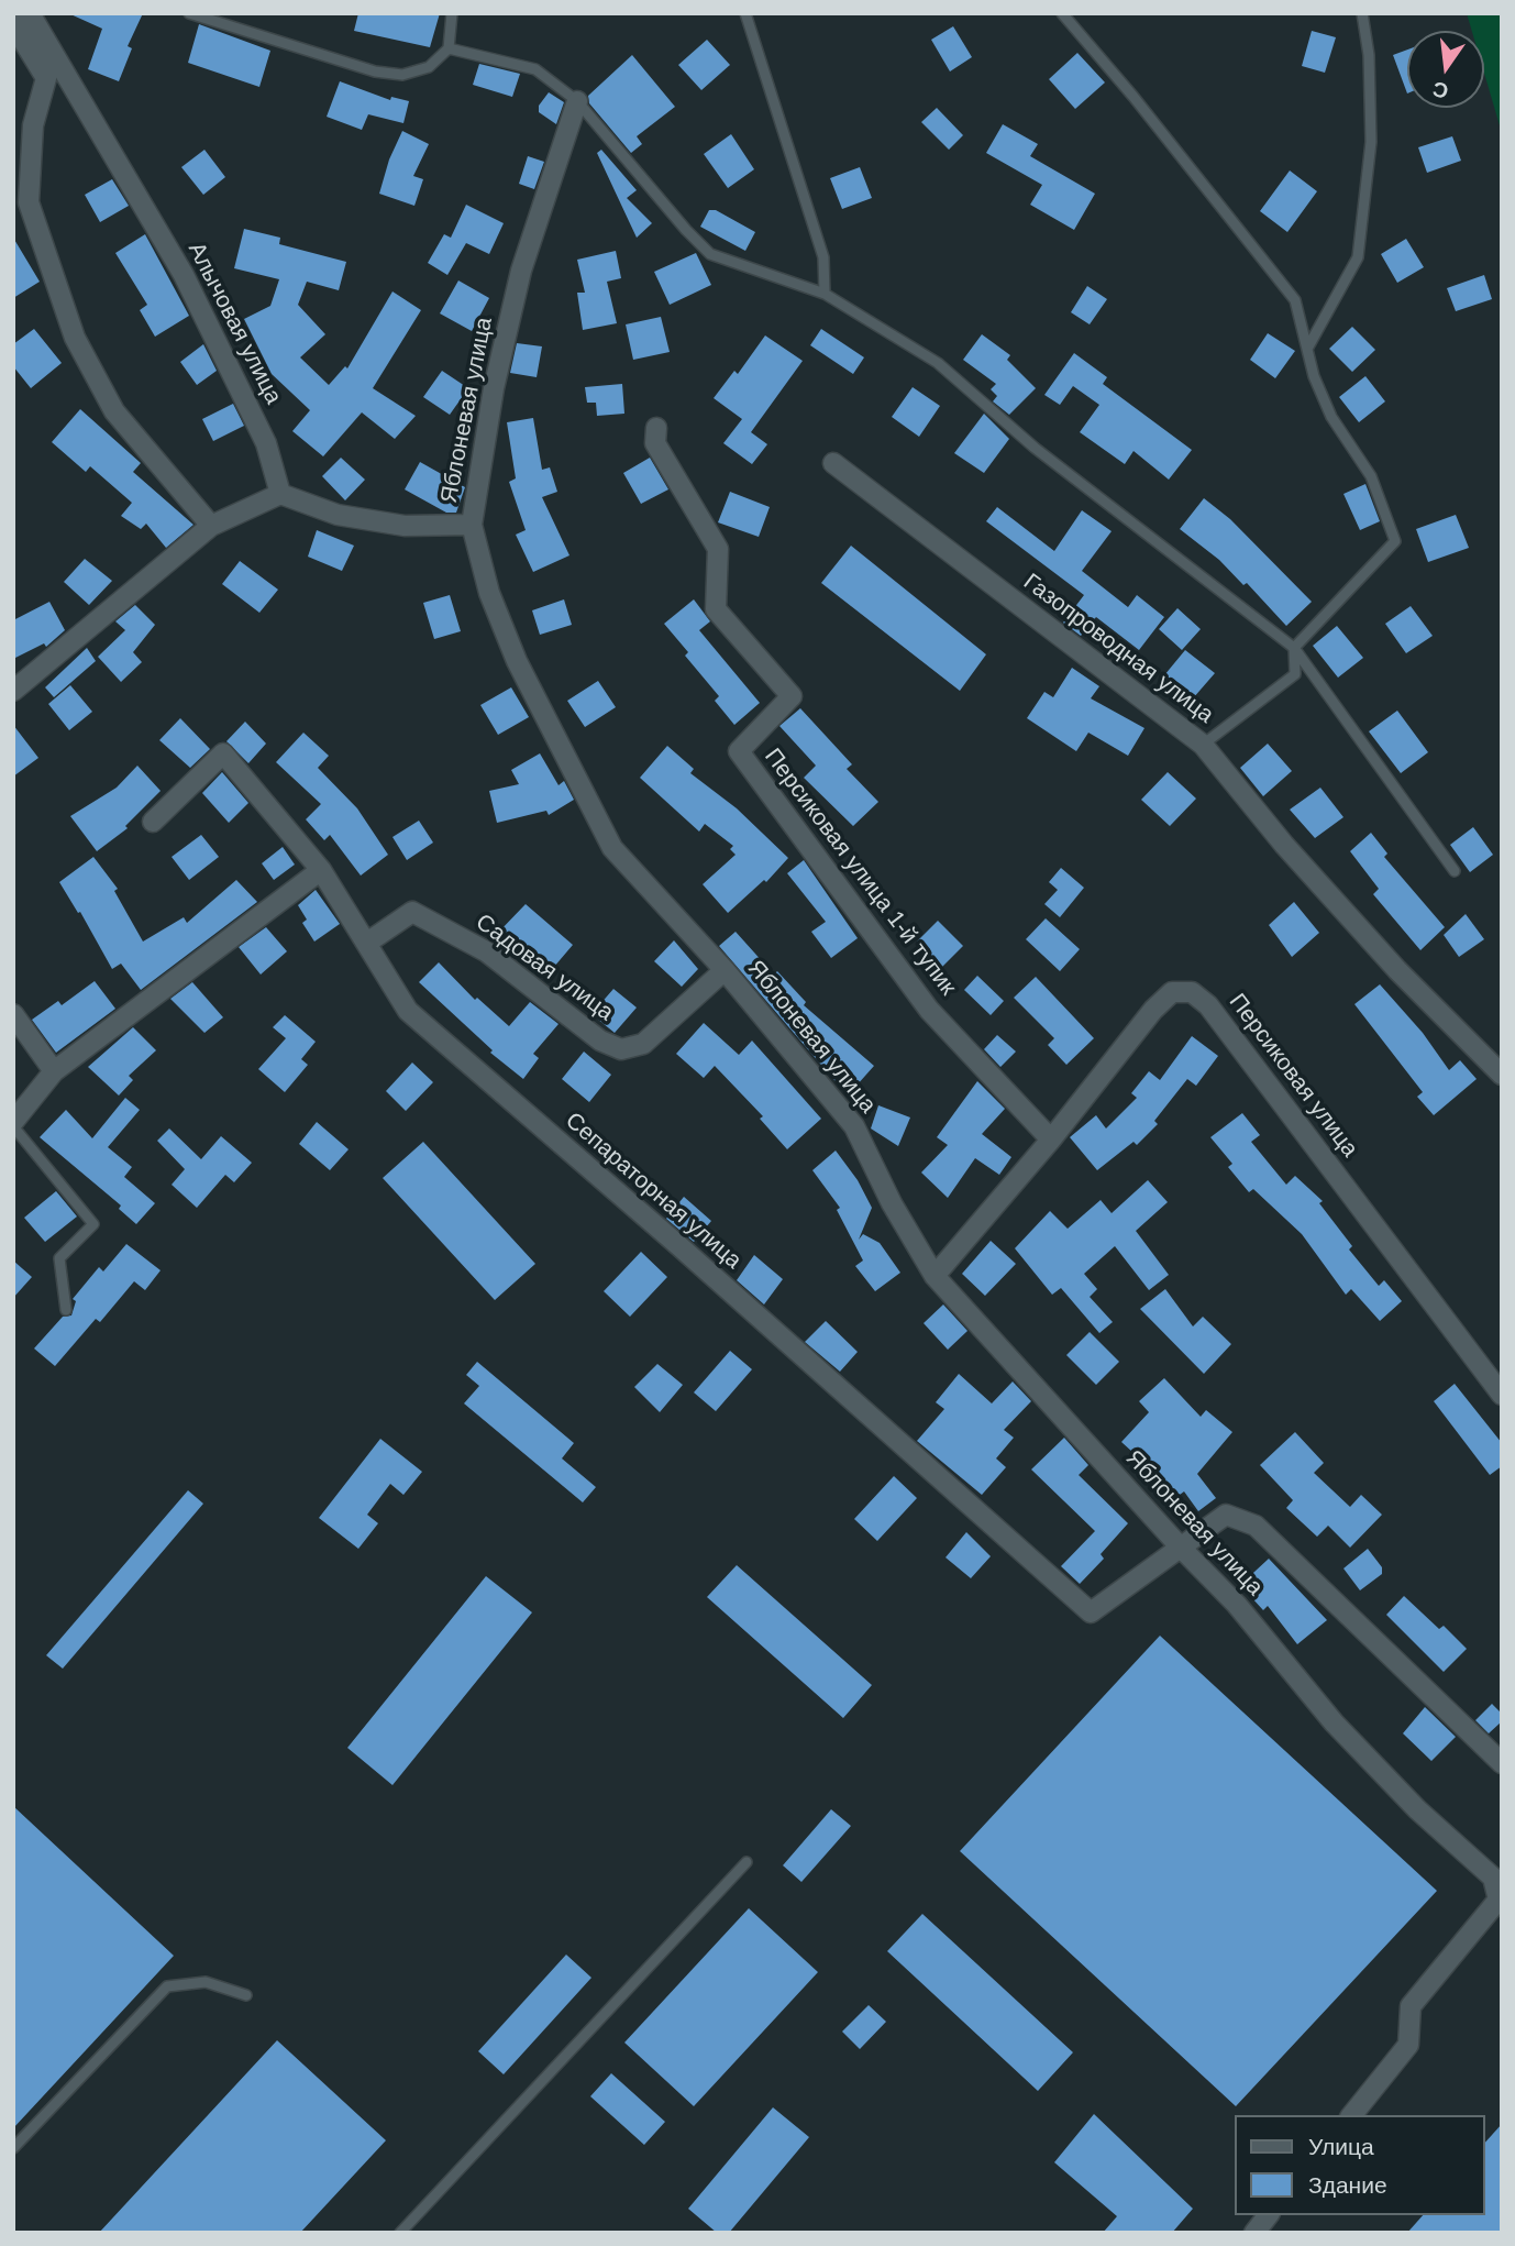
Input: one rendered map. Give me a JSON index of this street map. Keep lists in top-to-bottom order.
{
  "streets": {
    "street": [
      "Алычовая улица",
      "Яблоневая улица",
      "Газопроводная улица",
      "Персиковая улица 1-й тупик",
      "Садовая улица",
      "Персиковая улица",
      "Сепараторная улица"
    ]
  },
  "crossings": [
    ["Яблоневая улица", "Садовая улица"],
    ["Яблоневая улица", "Персиковая улица"],
    ["Яблоневая улица", "Сепараторная улица"],
    ["Персиковая улица 1-й тупик", "Персиковая улица"],
    ["Садовая улица", "Сепараторная улица"]
  ],
  "legend": ["Улица", "Здание"],
  "north": "bottom"
}
